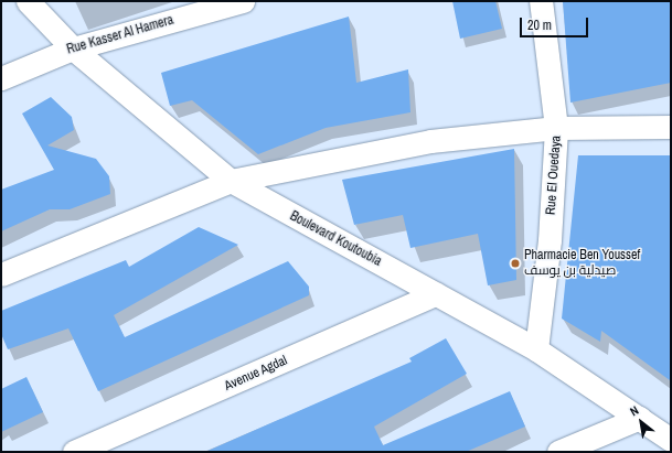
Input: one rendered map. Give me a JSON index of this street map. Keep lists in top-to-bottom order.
{
  "streets": {
    "street": [
      "Rue Kasser Al Hamera",
      "Rue El Ouedaya",
      "Boulevard Koutoubia",
      "Avenue Agdal"
    ]
  },
  "crossings": [
    ["Rue Kasser Al Hamera", "Boulevard Koutoubia"],
    ["Rue El Ouedaya", "Boulevard Koutoubia"],
    ["Boulevard Koutoubia", "Avenue Agdal"]
  ],
  "places": ["Pharmacie Ben Youssef صيدلية بن يوسف"],
  "scale_bar": "20 m",
  "north": "top left"
}
